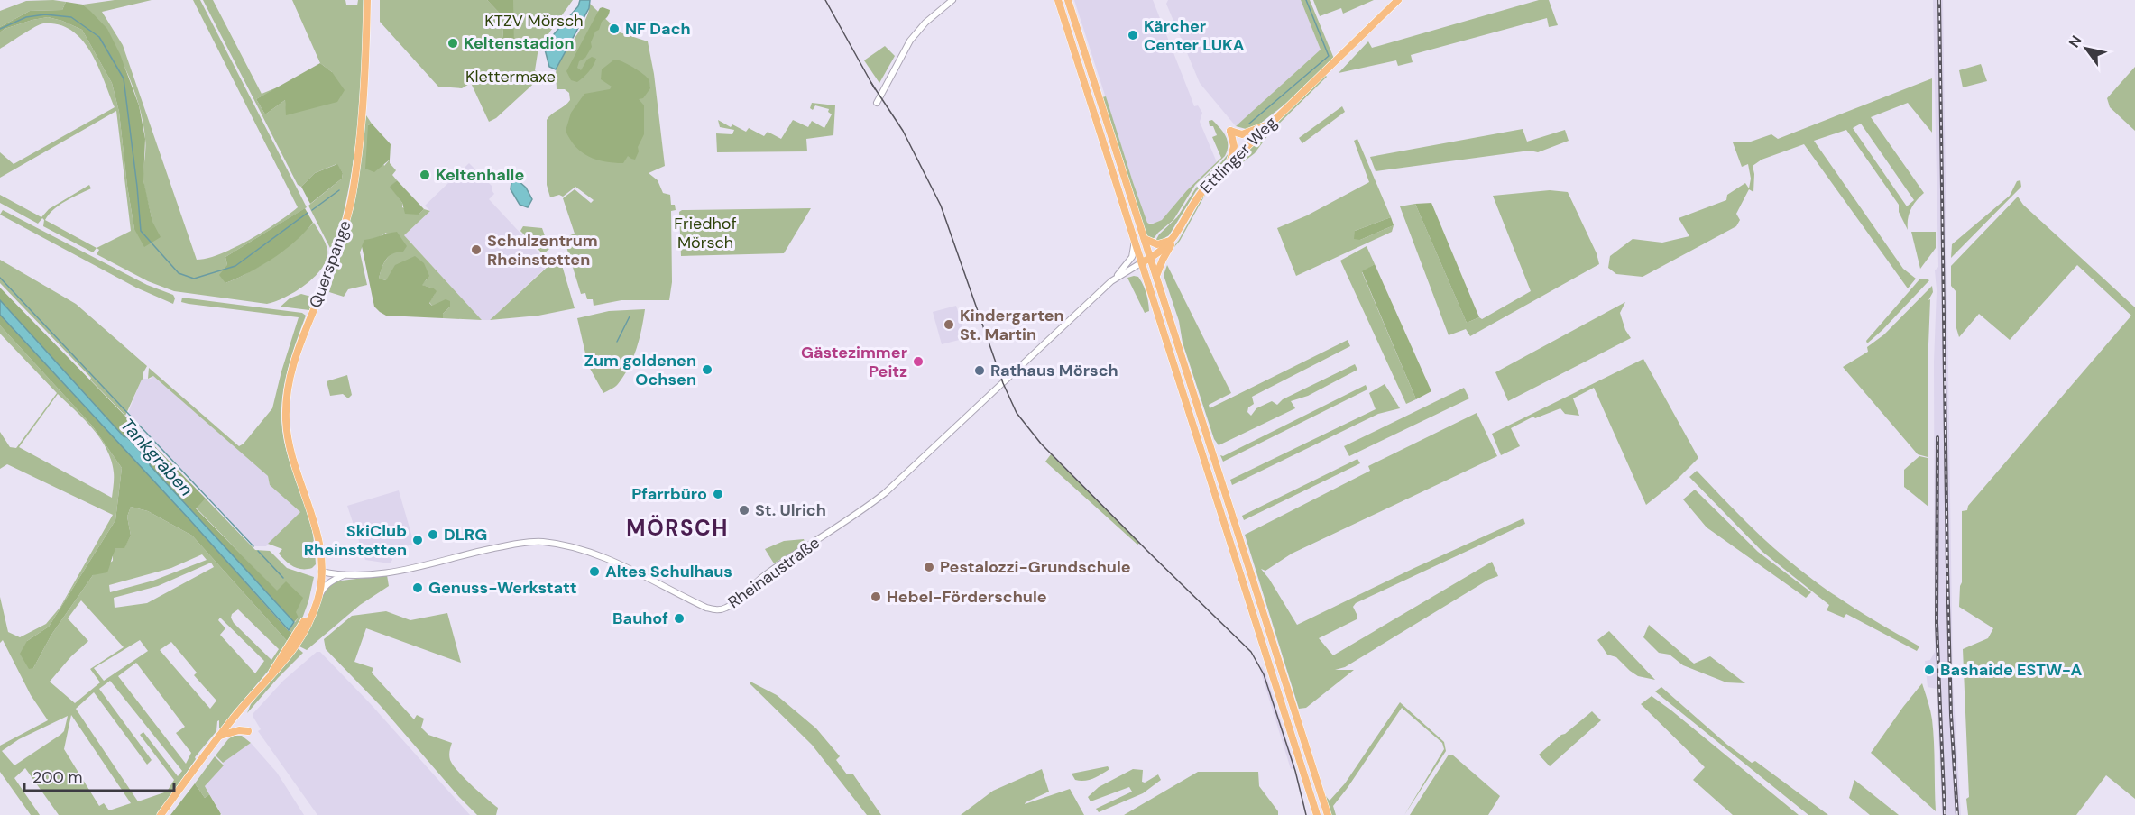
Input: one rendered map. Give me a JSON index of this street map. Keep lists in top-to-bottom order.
{
  "streets": {
    "main road": ["Ettlinger Weg", "Querspange"],
    "street": ["Rheinaustraße"]
  },
  "crossings": [
    ["Ettlinger Weg", "Rheinaustraße"],
    ["Querspange", "Rheinaustraße"]
  ],
  "districts": ["MÖRSCH"],
  "water": ["Tankgraben"],
  "parks": ["KTZV Mörsch", "Klettermaxe", "Friedhof Mörsch"],
  "places": [
    "NF Dach",
    "Kärcher Center LUKA",
    "Keltenstadion",
    "Keltenhalle",
    "Schulzentrum Rheinstetten",
    "Kindergarten St. Martin",
    "Gästezimmer Peitz",
    "Zum goldenen Ochsen",
    "Rathaus Mörsch",
    "Pfarrbüro",
    "St. Ulrich",
    "DLRG",
    "SkiClub Rheinstetten",
    "Pestalozzi-Grundschule",
    "Altes Schulhaus",
    "Genuss-Werkstatt",
    "Hebel-Förderschule",
    "Bauhof",
    "Bashaide ESTW-A"
  ],
  "scale_bar": "200 m",
  "north": "top left"
}
